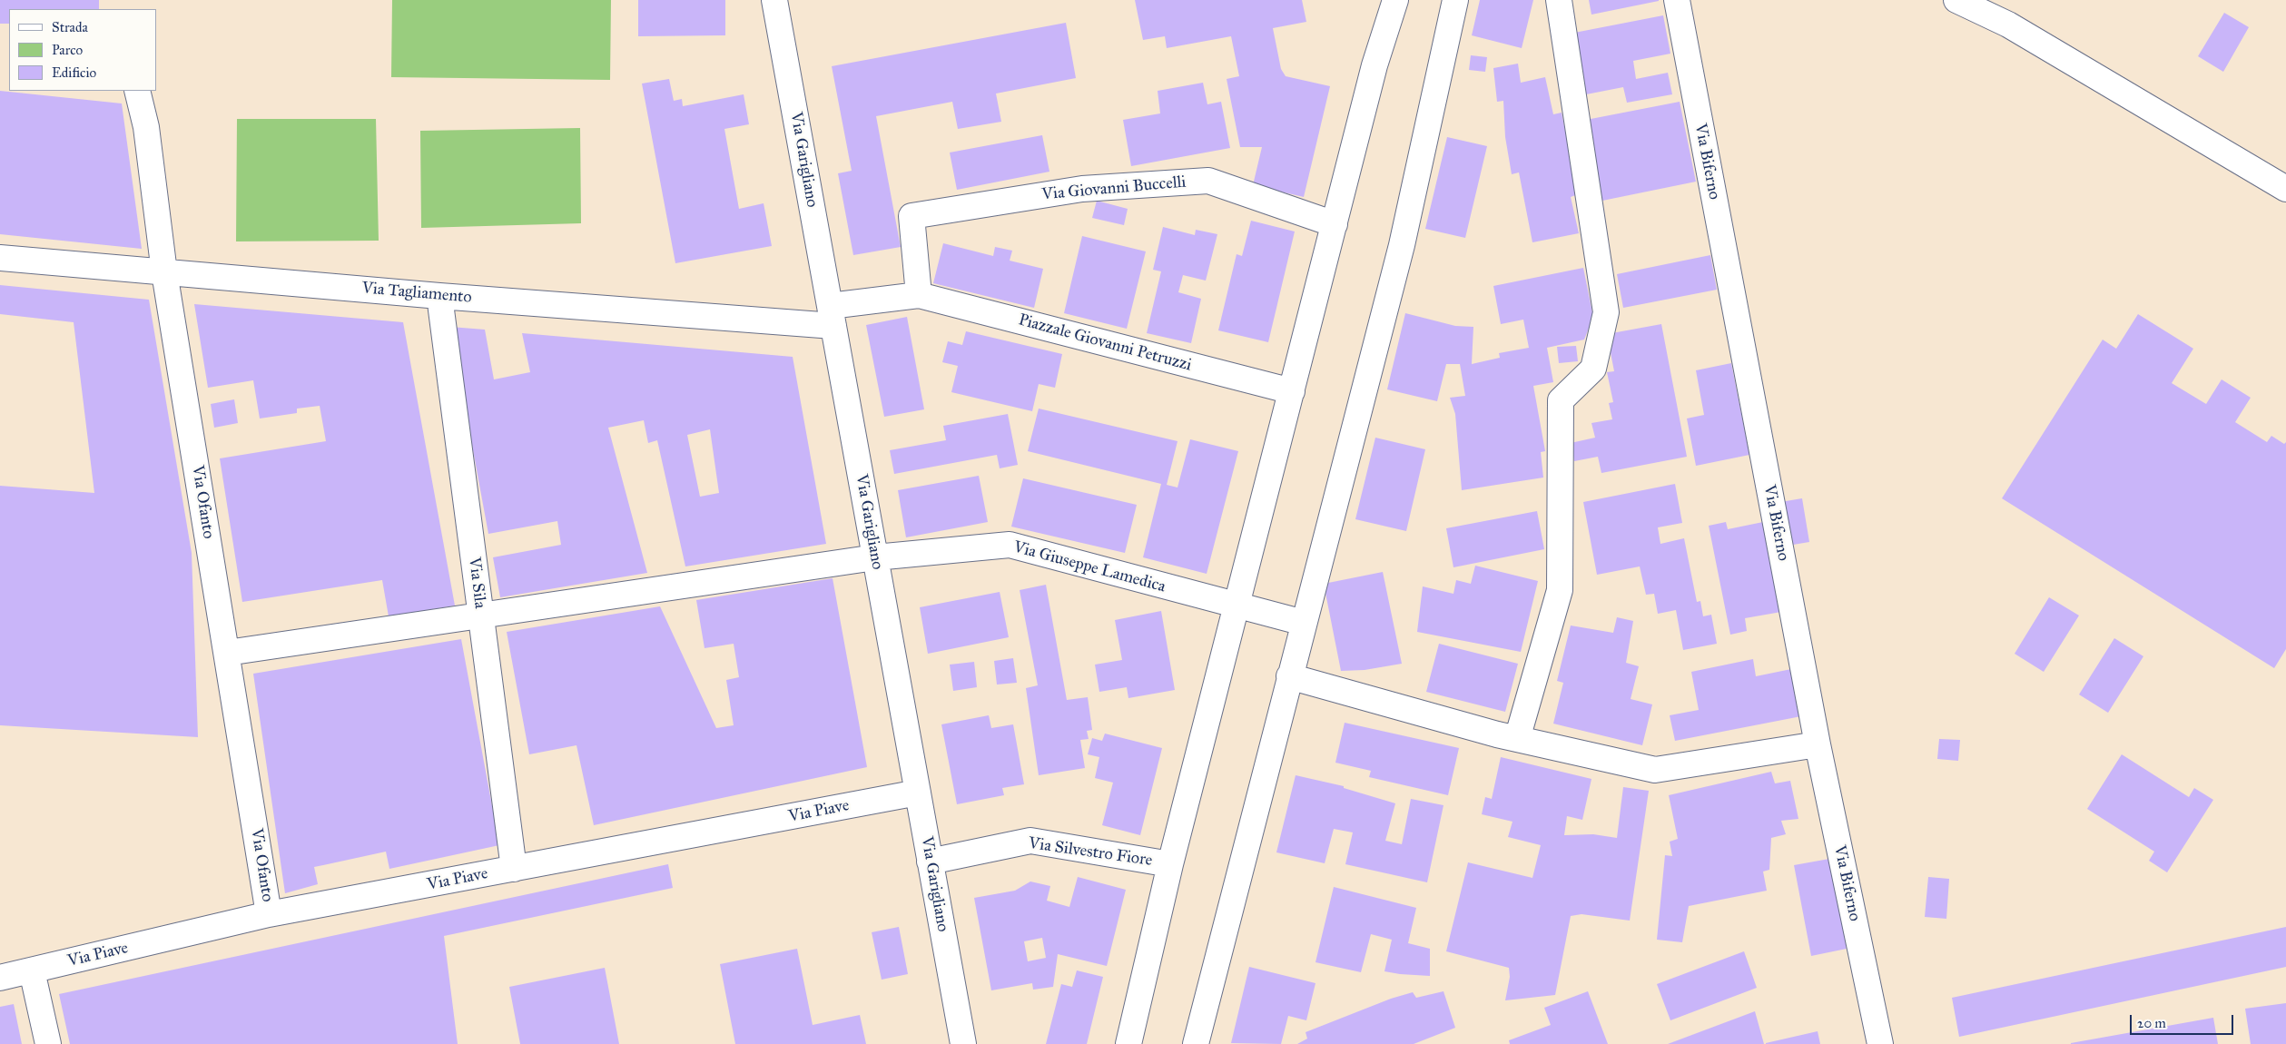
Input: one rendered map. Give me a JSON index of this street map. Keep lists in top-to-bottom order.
{
  "streets": {
    "street": [
      "Via Garigliano",
      "Via Biferno",
      "Via Giovanni Buccelli",
      "Via Tagliamento",
      "Piazzale Giovanni Petruzzi",
      "Via Ofanto",
      "Via Giuseppe Lamedica",
      "Via Sila",
      "Via Piave",
      "Via Silvestro Fiore"
    ]
  },
  "crossings": [
    ["Via Garigliano", "Via Tagliamento"],
    ["Via Garigliano", "Via Giuseppe Lamedica"],
    ["Via Garigliano", "Via Piave"],
    ["Via Garigliano", "Via Silvestro Fiore"],
    ["Via Giovanni Buccelli", "Via Tagliamento"],
    ["Via Giovanni Buccelli", "Piazzale Giovanni Petruzzi"],
    ["Via Tagliamento", "Piazzale Giovanni Petruzzi"],
    ["Via Tagliamento", "Via Ofanto"],
    ["Via Tagliamento", "Via Sila"],
    ["Via Ofanto", "Via Giuseppe Lamedica"],
    ["Via Ofanto", "Via Piave"],
    ["Via Giuseppe Lamedica", "Via Sila"],
    ["Via Sila", "Via Piave"]
  ],
  "legend": ["Strada", "Parco", "Edificio"],
  "scale_bar": "20 m"
}
